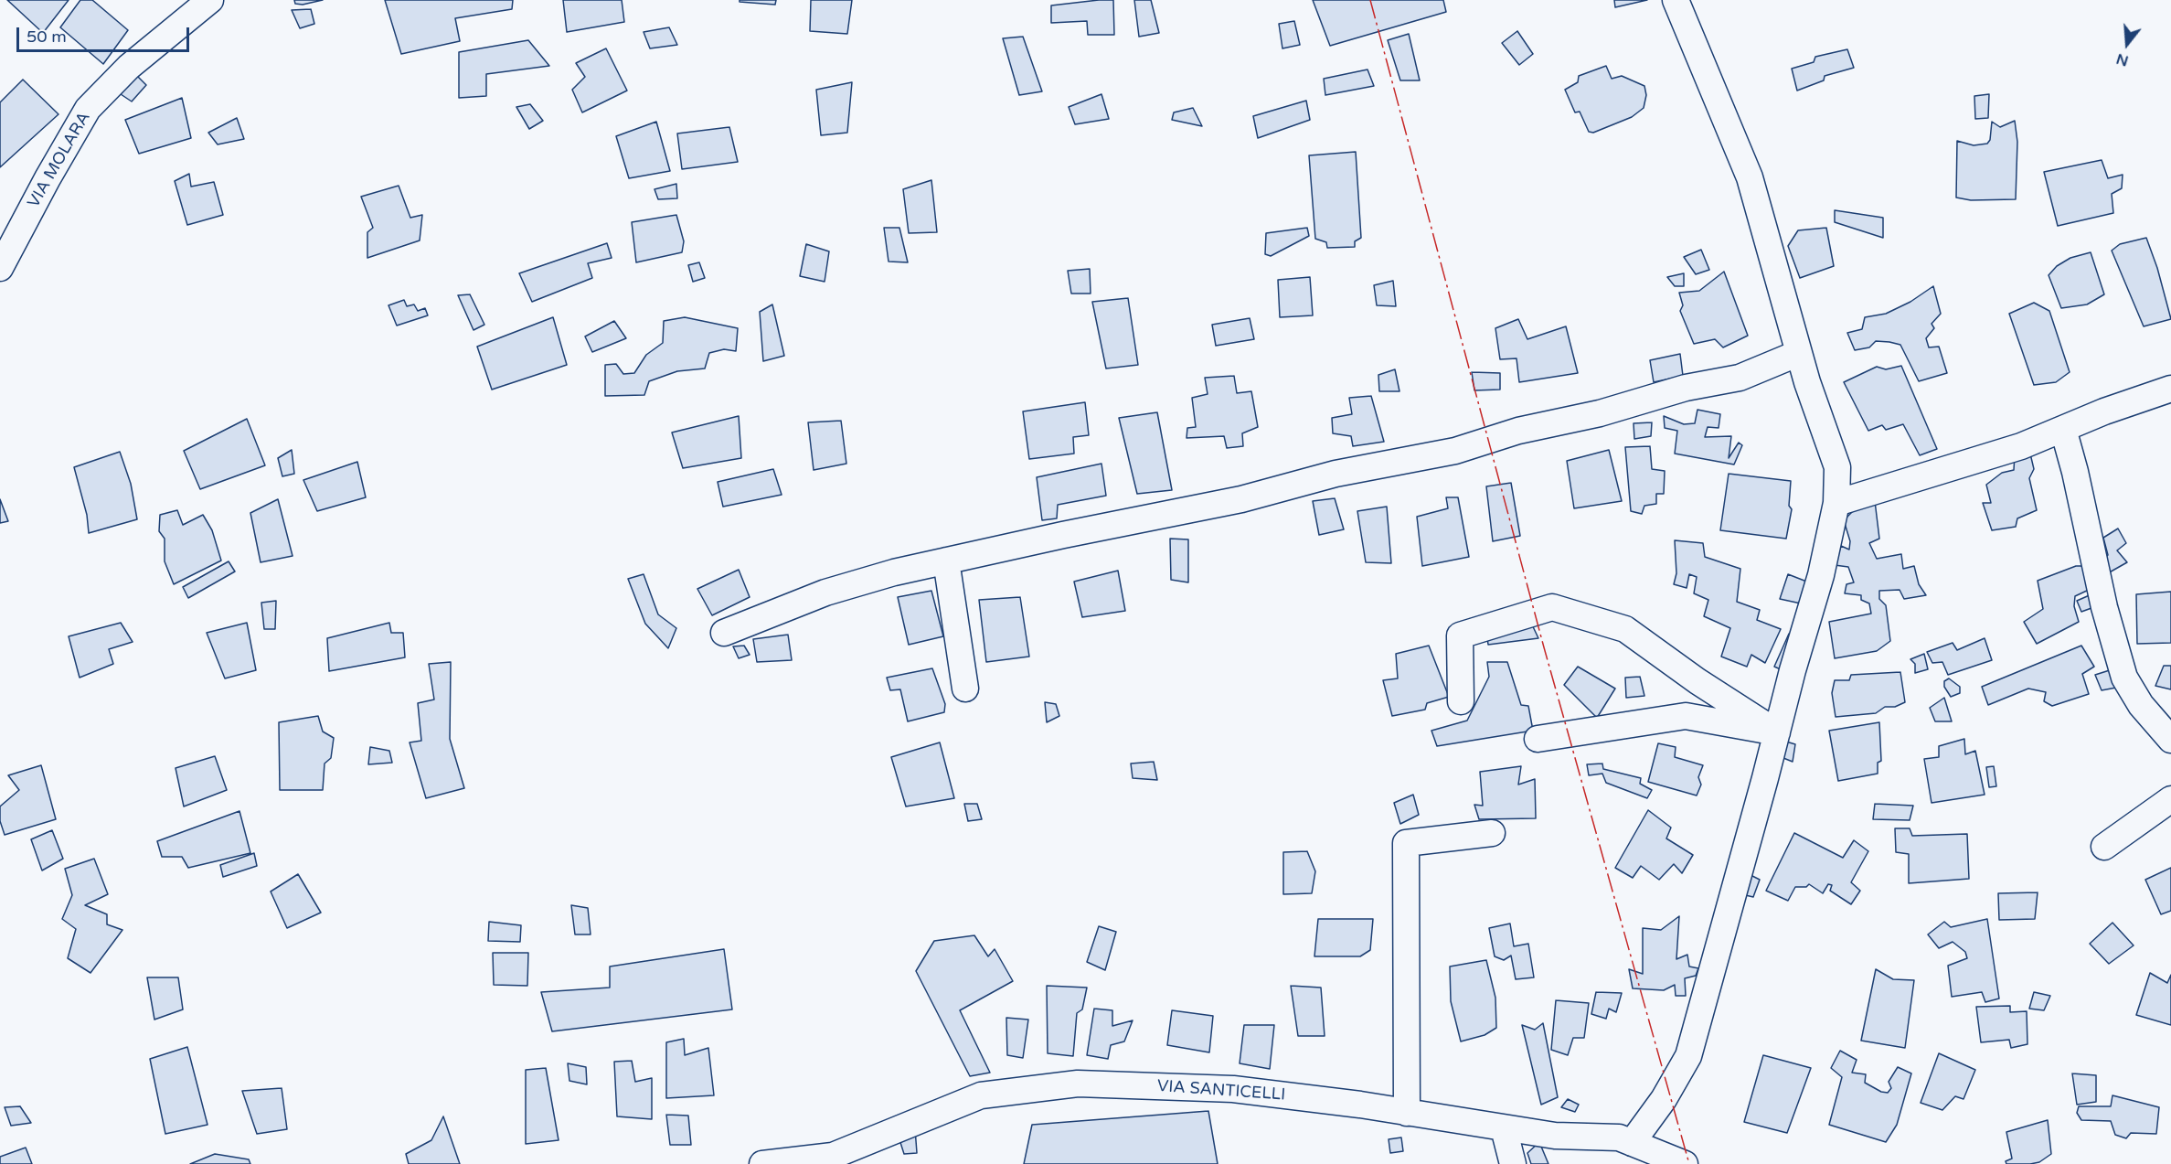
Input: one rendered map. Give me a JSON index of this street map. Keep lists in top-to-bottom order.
{
  "streets": {
    "street": ["VIA MOLARA", "VIA SANTICELLI"]
  },
  "scale_bar": "50 m",
  "north": "bottom"
}
